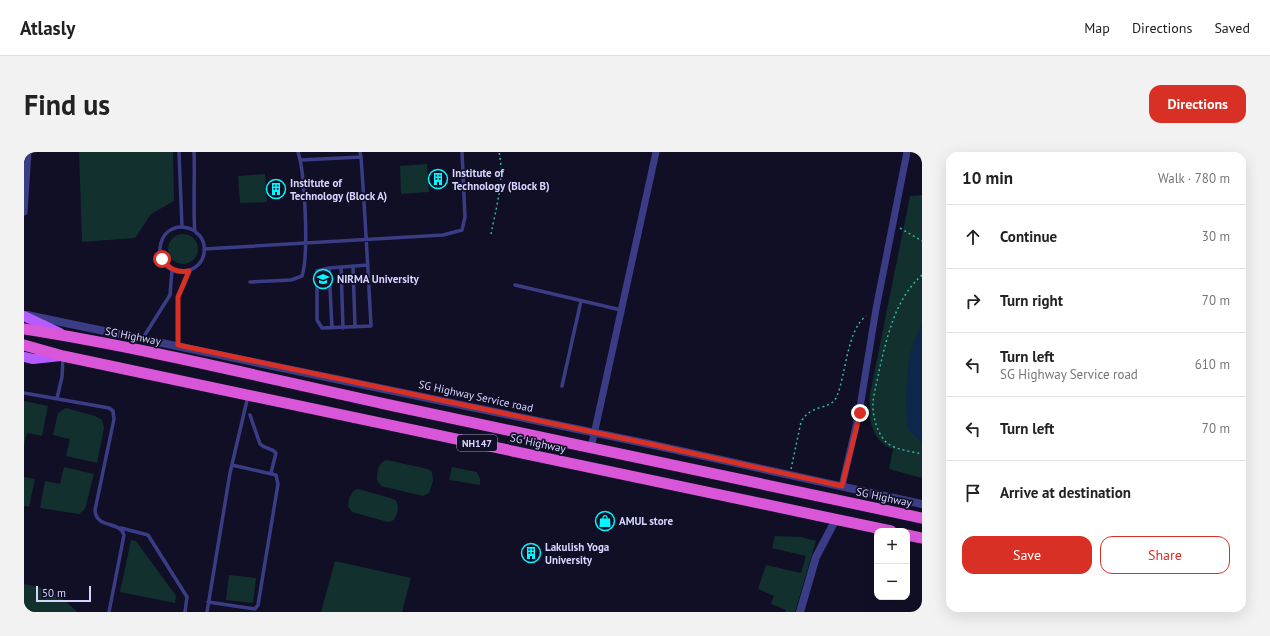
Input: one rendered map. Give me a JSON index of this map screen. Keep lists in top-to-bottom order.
{
  "streets": {
    "highway": ["SG Highway", "NH147"],
    "street": ["SG Highway Service road"]
  },
  "crossings": [
    ["SG Highway", "NH147"]
  ],
  "places": {
    "building": ["Institute of Technology (Block B)", "Institute of Technology (Block A)", "Lakulish Yoga University"],
    "school or university": ["NIRMA University"],
    "shop": ["AMUL store"]
  },
  "scale_bar": "50 m",
  "page": {
    "header": "Atlasly",
    "nav": ["Map", "Directions", "Saved"],
    "buttons": [
      "Directions",
      ["Save", "Share"]
    ],
    "title": "Find us",
    "heading": ["10 min", "Walk · 780 m"],
    "list": [
      ["Continue", "30 m"],
      ["Turn right", "70 m"],
      ["Turn left", "SG Highway Service road", "610 m"],
      ["Turn left", "70 m"],
      "Arrive at destination"
    ],
    "map_buttons": ["+", "−"],
    "scale": "50 m"
  }
}
